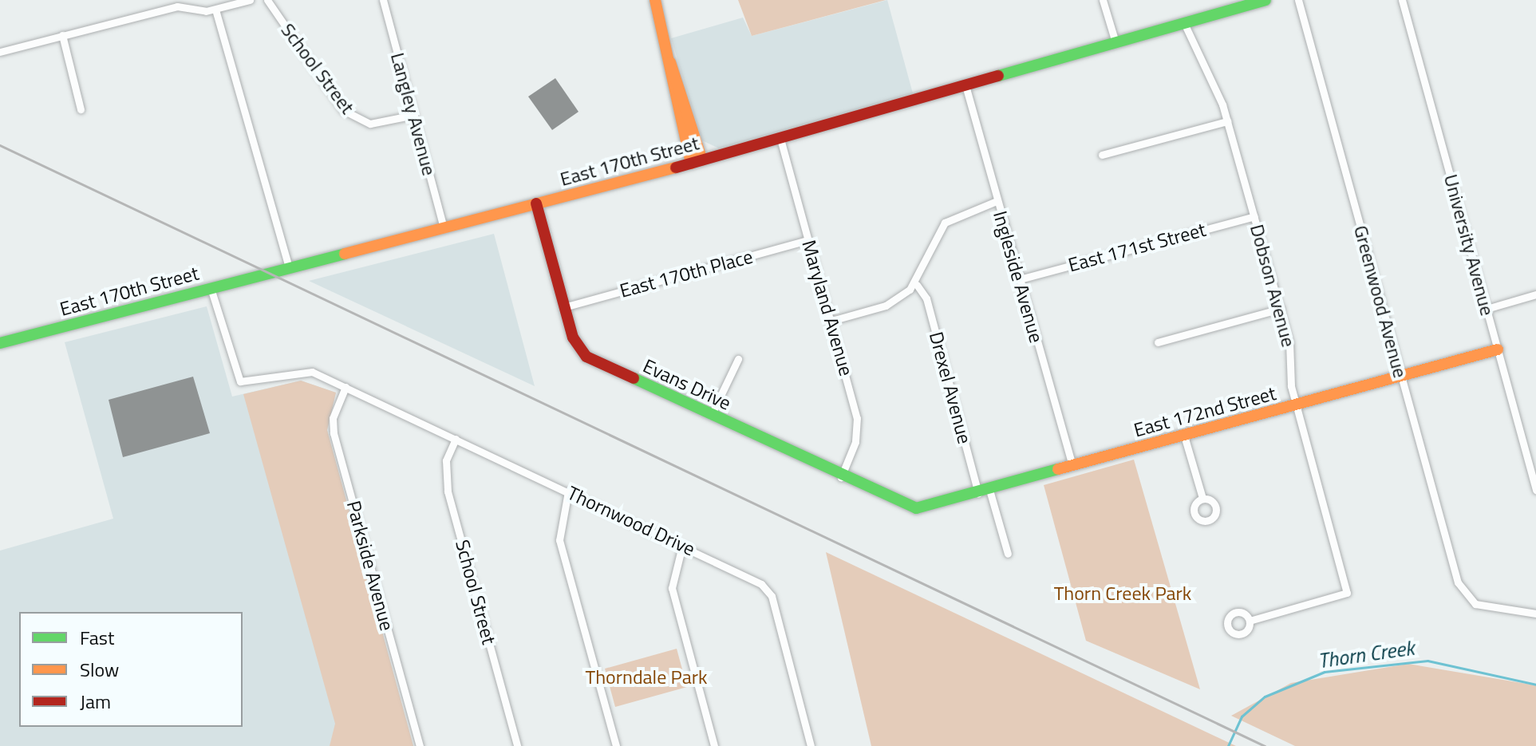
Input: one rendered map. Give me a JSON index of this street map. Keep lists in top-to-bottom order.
{
  "streets": {
    "street": [
      "School Street",
      "Langley Avenue",
      "East 170th Street",
      "University Avenue",
      "East 171st Street",
      "East 170th Place",
      "Ingleside Avenue",
      "Dobson Avenue",
      "Greenwood Avenue",
      "Maryland Avenue",
      "Evans Drive",
      "Drexel Avenue",
      "East 172nd Street",
      "Thornwood Drive",
      "Parkside Avenue"
    ]
  },
  "crossings": [
    ["School Street", "Langley Avenue"],
    ["School Street", "Thornwood Drive"],
    ["Langley Avenue", "East 170th Street"],
    ["East 170th Street", "Ingleside Avenue"],
    ["East 170th Street", "Dobson Avenue"],
    ["East 170th Street", "Maryland Avenue"],
    ["East 170th Street", "Evans Drive"],
    ["University Avenue", "East 172nd Street"],
    ["East 171st Street", "Ingleside Avenue"],
    ["East 171st Street", "Dobson Avenue"],
    ["East 170th Place", "Maryland Avenue"],
    ["East 170th Place", "Evans Drive"],
    ["Ingleside Avenue", "East 172nd Street"],
    ["Dobson Avenue", "East 172nd Street"],
    ["Greenwood Avenue", "East 172nd Street"],
    ["Maryland Avenue", "Evans Drive"],
    ["Evans Drive", "East 172nd Street"],
    ["Drexel Avenue", "East 172nd Street"],
    ["Thornwood Drive", "Parkside Avenue"]
  ],
  "water": ["Thorn Creek"],
  "parks": ["Thorn Creek Park", "Thorndale Park"],
  "legend": ["Fast", "Slow", "Jam"]
}
